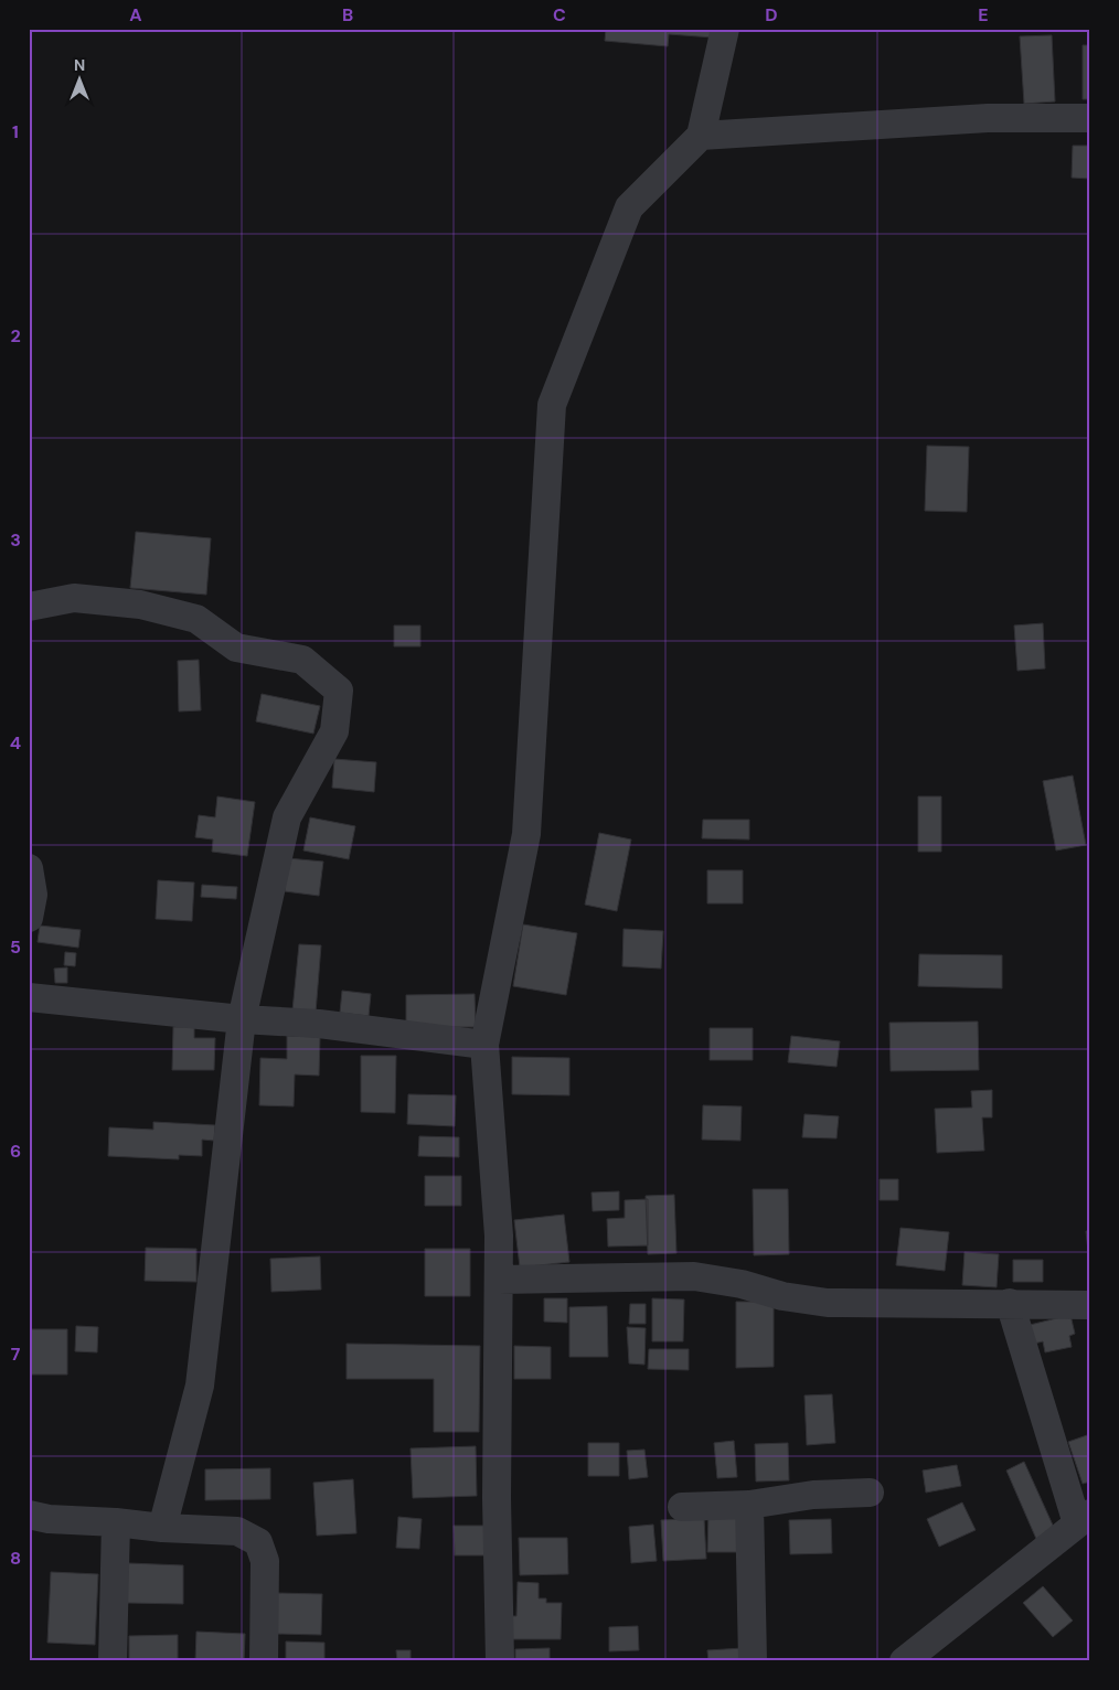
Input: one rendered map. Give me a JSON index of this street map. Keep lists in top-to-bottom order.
{
  "north": "top",
  "grid": {
    "columns": [
      "A",
      "B",
      "C",
      "D",
      "E"
    ],
    "rows": [
      "1",
      "2",
      "3",
      "4",
      "5",
      "6",
      "7",
      "8"
    ]
  }
}
